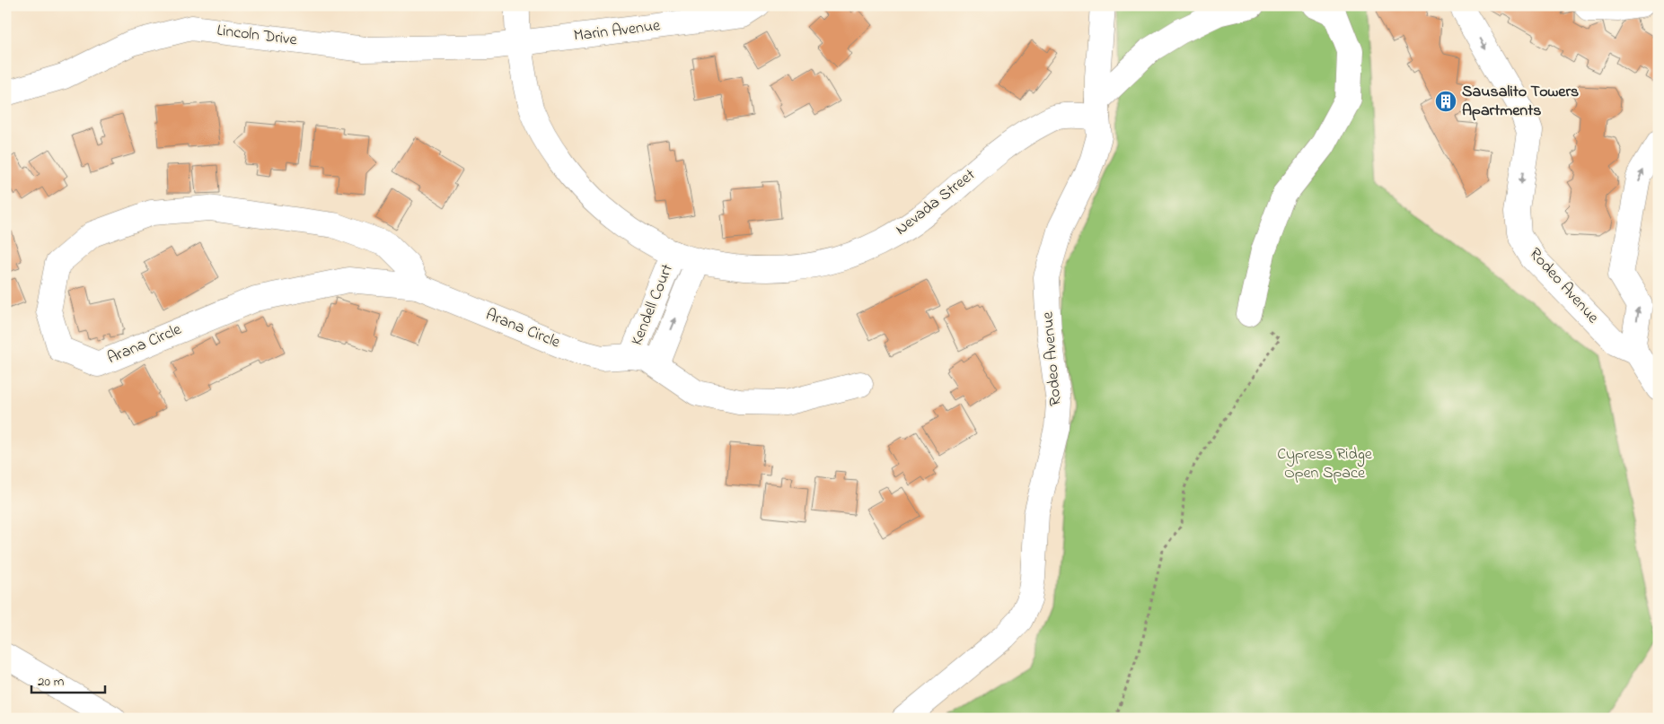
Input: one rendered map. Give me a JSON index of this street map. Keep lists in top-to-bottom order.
{
  "streets": {
    "main road": [
      "Marin Avenue",
      "Lincoln Drive",
      "Nevada Street",
      "Rodeo Avenue",
      "Kendell Court",
      "Arana Circle"
    ]
  },
  "crossings": [
    ["Marin Avenue", "Lincoln Drive"],
    ["Marin Avenue", "Nevada Street"],
    ["Lincoln Drive", "Nevada Street"],
    ["Nevada Street", "Rodeo Avenue"],
    ["Nevada Street", "Kendell Court"],
    ["Kendell Court", "Arana Circle"]
  ],
  "parks": ["Cypress Ridge Open Space"],
  "places": {
    "building": ["Sausalito Towers Apartments"]
  },
  "scale_bar": "20 m"
}
